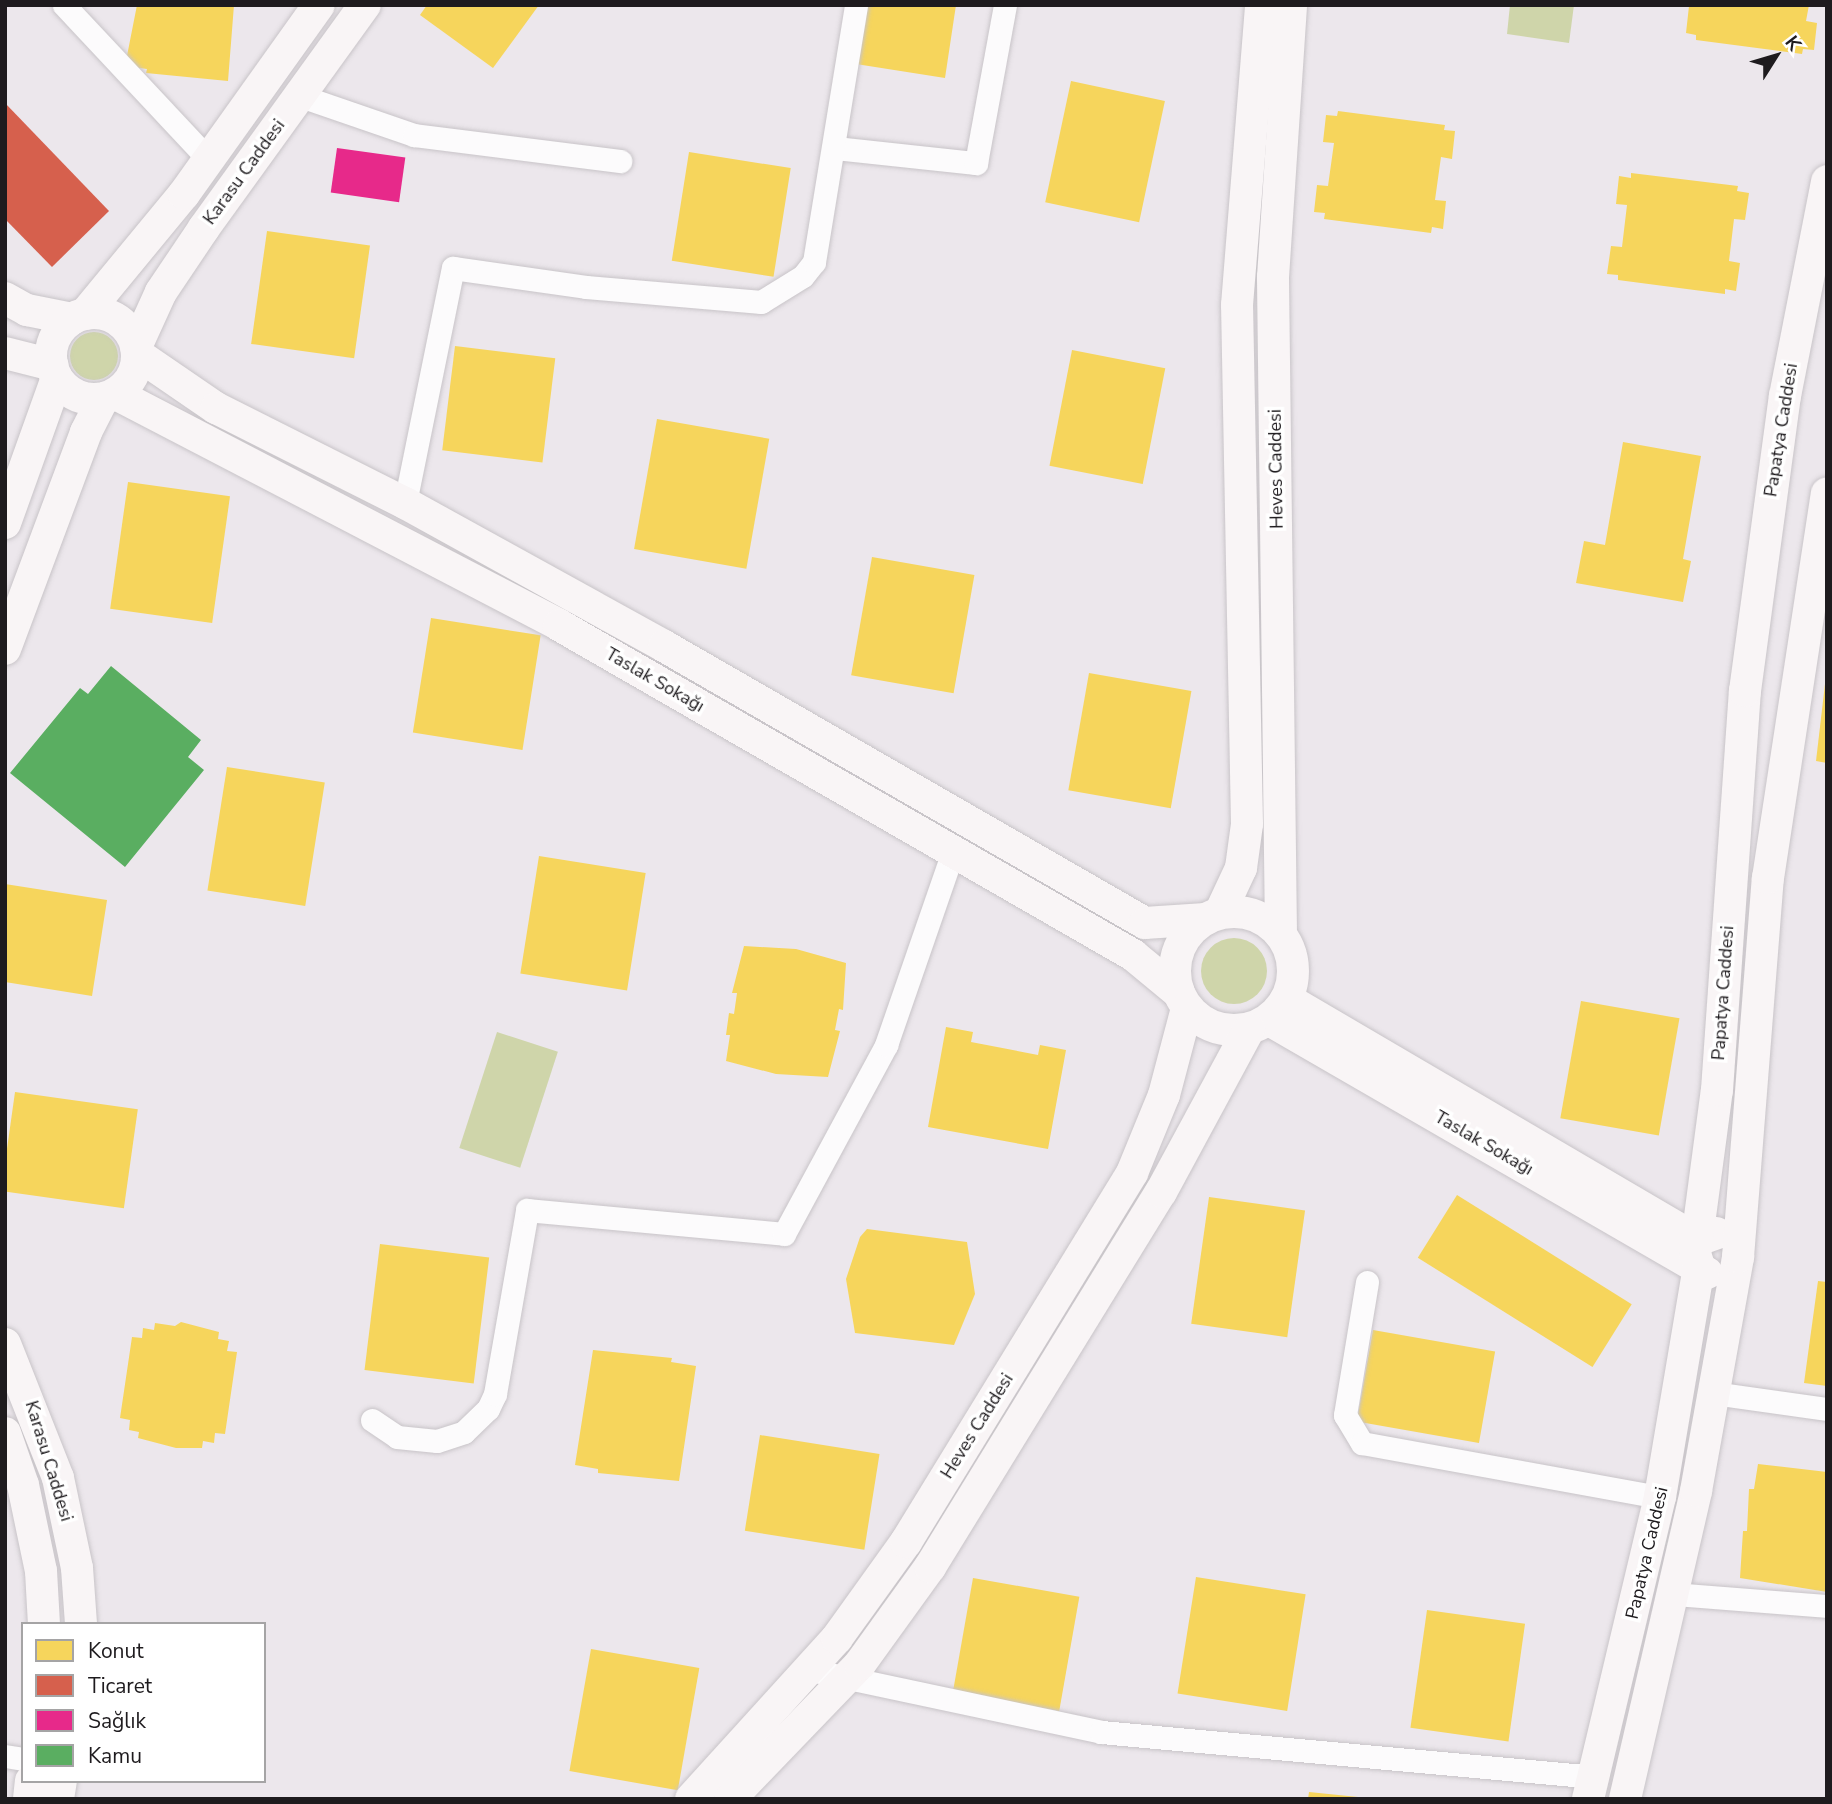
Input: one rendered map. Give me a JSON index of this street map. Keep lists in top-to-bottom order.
{
  "streets": {
    "street": [
      "Karasu Caddesi",
      "Papatya Caddesi",
      "Heves Caddesi",
      "Taslak Sokağı"
    ]
  },
  "crossings": [
    ["Karasu Caddesi", "Taslak Sokağı"],
    ["Papatya Caddesi", "Taslak Sokağı"],
    ["Heves Caddesi", "Taslak Sokağı"]
  ],
  "legend": [
    "Konut",
    "Ticaret",
    "Sağlık",
    "Kamu"
  ],
  "north": "top right"
}
